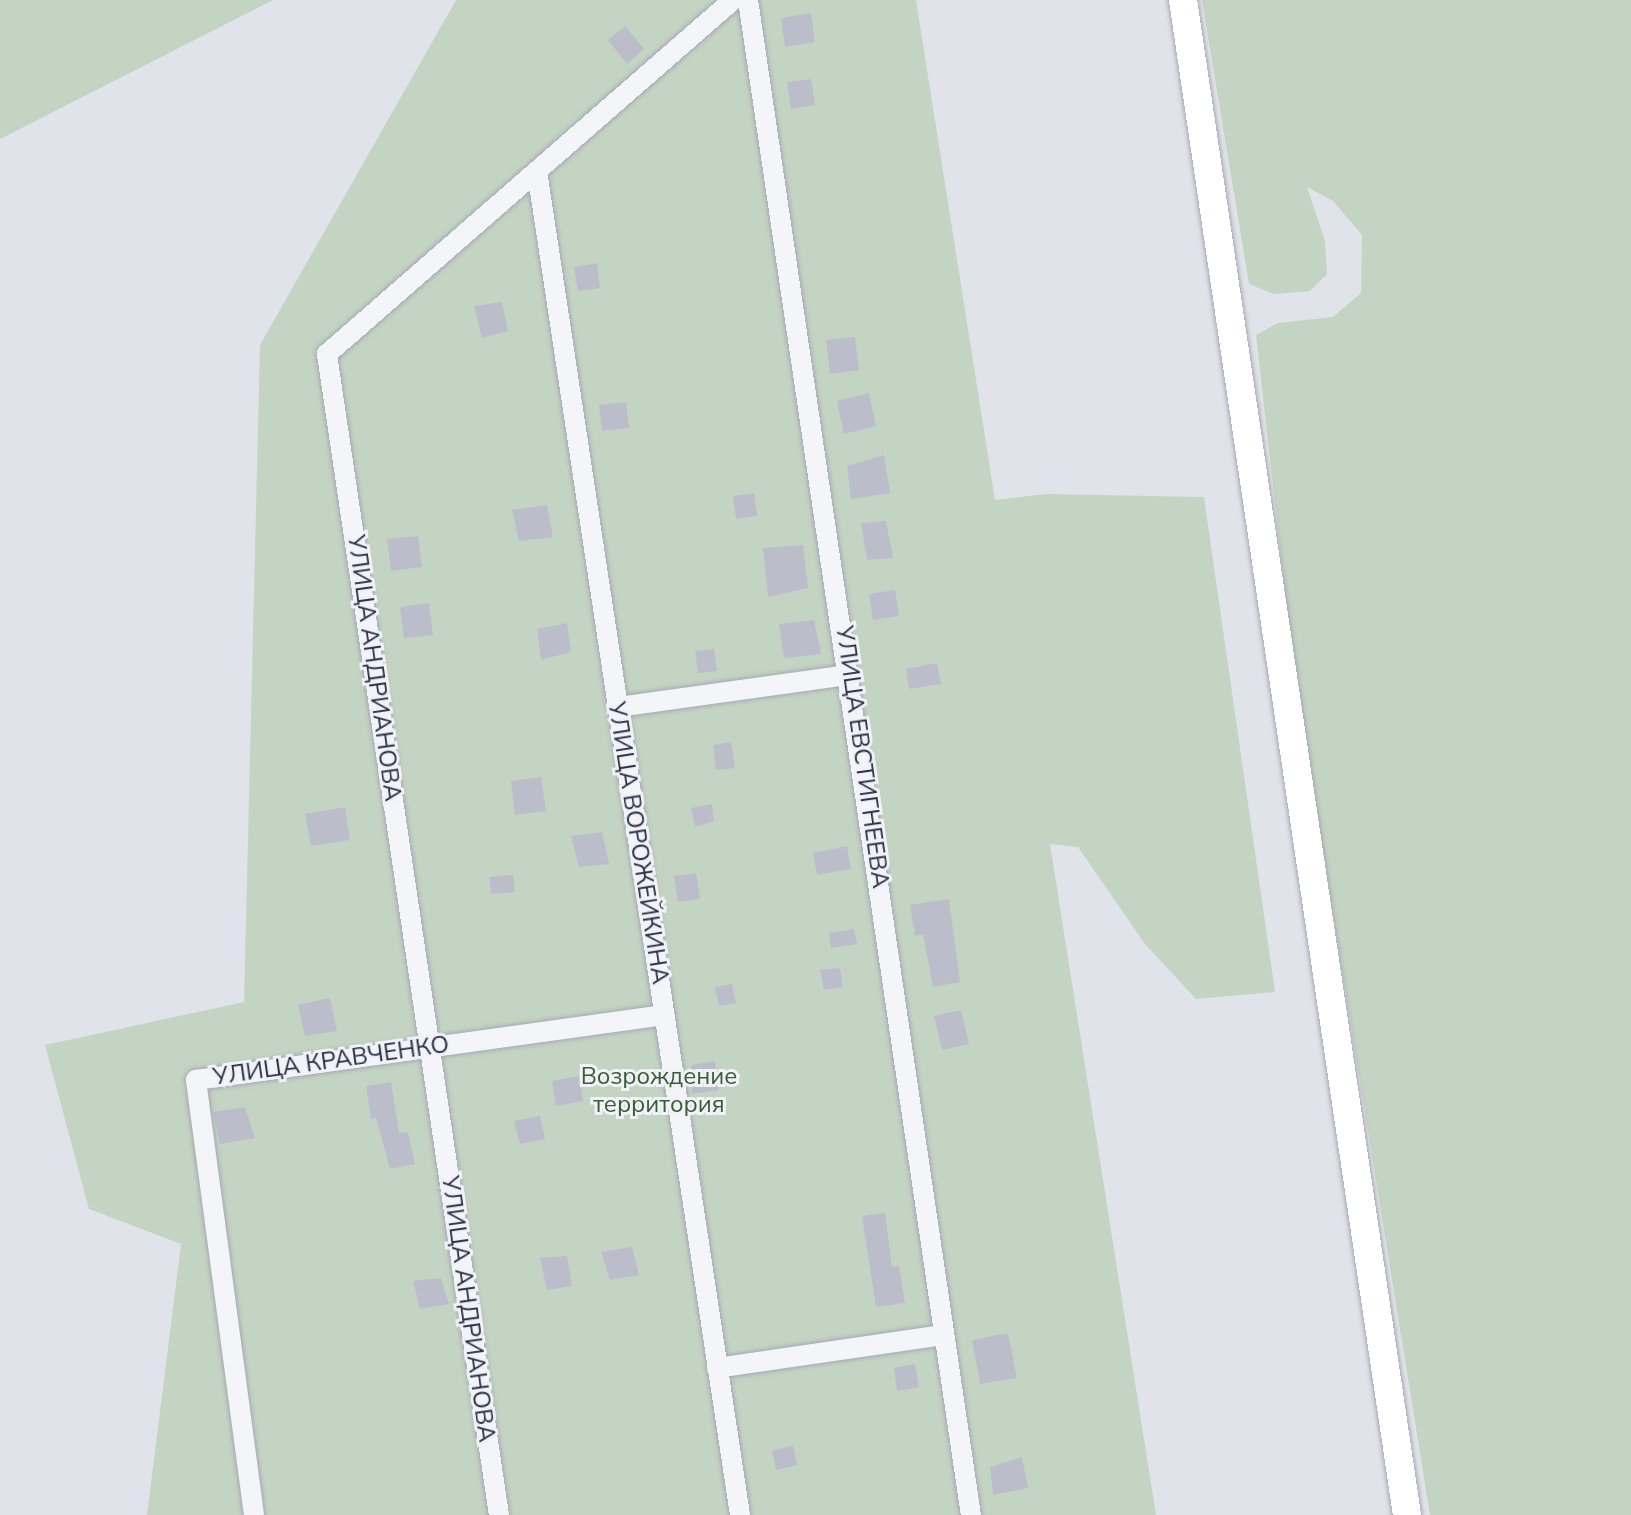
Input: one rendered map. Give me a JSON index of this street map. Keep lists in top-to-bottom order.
{
  "streets": {
    "street": [
      "УЛИЦА АНДРИАНОВА",
      "УЛИЦА ЕВСТИГНЕЕВА",
      "УЛИЦА ВОРОЖЕЙКИНА",
      "УЛИЦА КРАВЧЕНКО"
    ]
  },
  "crossings": [
    ["УЛИЦА АНДРИАНОВА", "УЛИЦА ВОРОЖЕЙКИНА"],
    ["УЛИЦА АНДРИАНОВА", "УЛИЦА КРАВЧЕНКО"],
    ["УЛИЦА ВОРОЖЕЙКИНА", "УЛИЦА КРАВЧЕНКО"]
  ],
  "parks": ["Возрождение территория"]
}
